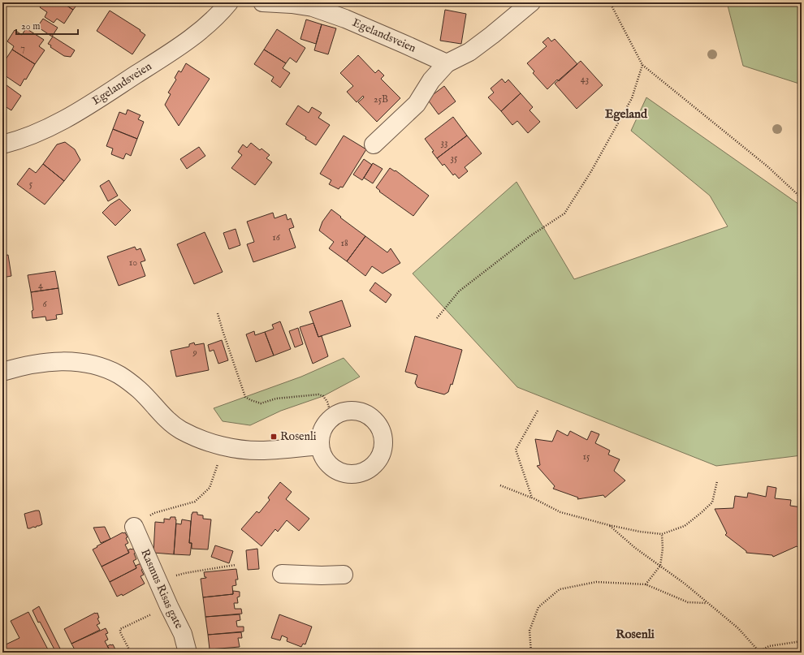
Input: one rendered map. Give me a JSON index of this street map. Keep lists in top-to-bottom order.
{
  "streets": {
    "street": ["Egelandsveien", "Rasmus Risas gate"]
  },
  "districts": ["Egeland", "Rosenli"],
  "places": {
    "transit": ["Rosenli"]
  },
  "house_numbers": [
    "7",
    "43",
    "25B",
    "33",
    "35",
    "5",
    "16",
    "18",
    "10",
    "4",
    "6",
    "9",
    "15"
  ],
  "scale_bar": "20 m"
}
